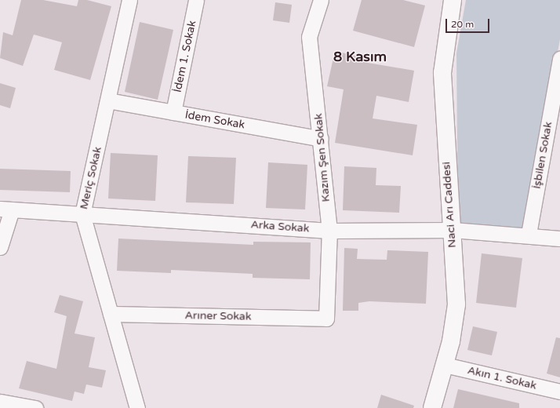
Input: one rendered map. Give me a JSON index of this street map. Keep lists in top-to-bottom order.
{
  "streets": {
    "street": [
      "İdem 1. Sokak",
      "İdem Sokak",
      "İşbilen Sokak",
      "Kazım Şen Sokak",
      "Meriç Sokak",
      "Naci Arı Caddesi",
      "Arka Sokak",
      "Arıner Sokak",
      "Akın 1. Sokak"
    ]
  },
  "crossings": [
    ["İdem 1. Sokak", "İdem Sokak"],
    ["İdem Sokak", "Kazım Şen Sokak"],
    ["İdem Sokak", "Meriç Sokak"],
    ["İşbilen Sokak", "Arka Sokak"],
    ["Kazım Şen Sokak", "Arka Sokak"],
    ["Kazım Şen Sokak", "Arıner Sokak"],
    ["Meriç Sokak", "Arka Sokak"],
    ["Meriç Sokak", "Arıner Sokak"],
    ["Naci Arı Caddesi", "Arka Sokak"],
    ["Naci Arı Caddesi", "Akın 1. Sokak"]
  ],
  "districts": ["8 Kasım"],
  "scale_bar": "20 m"
}
